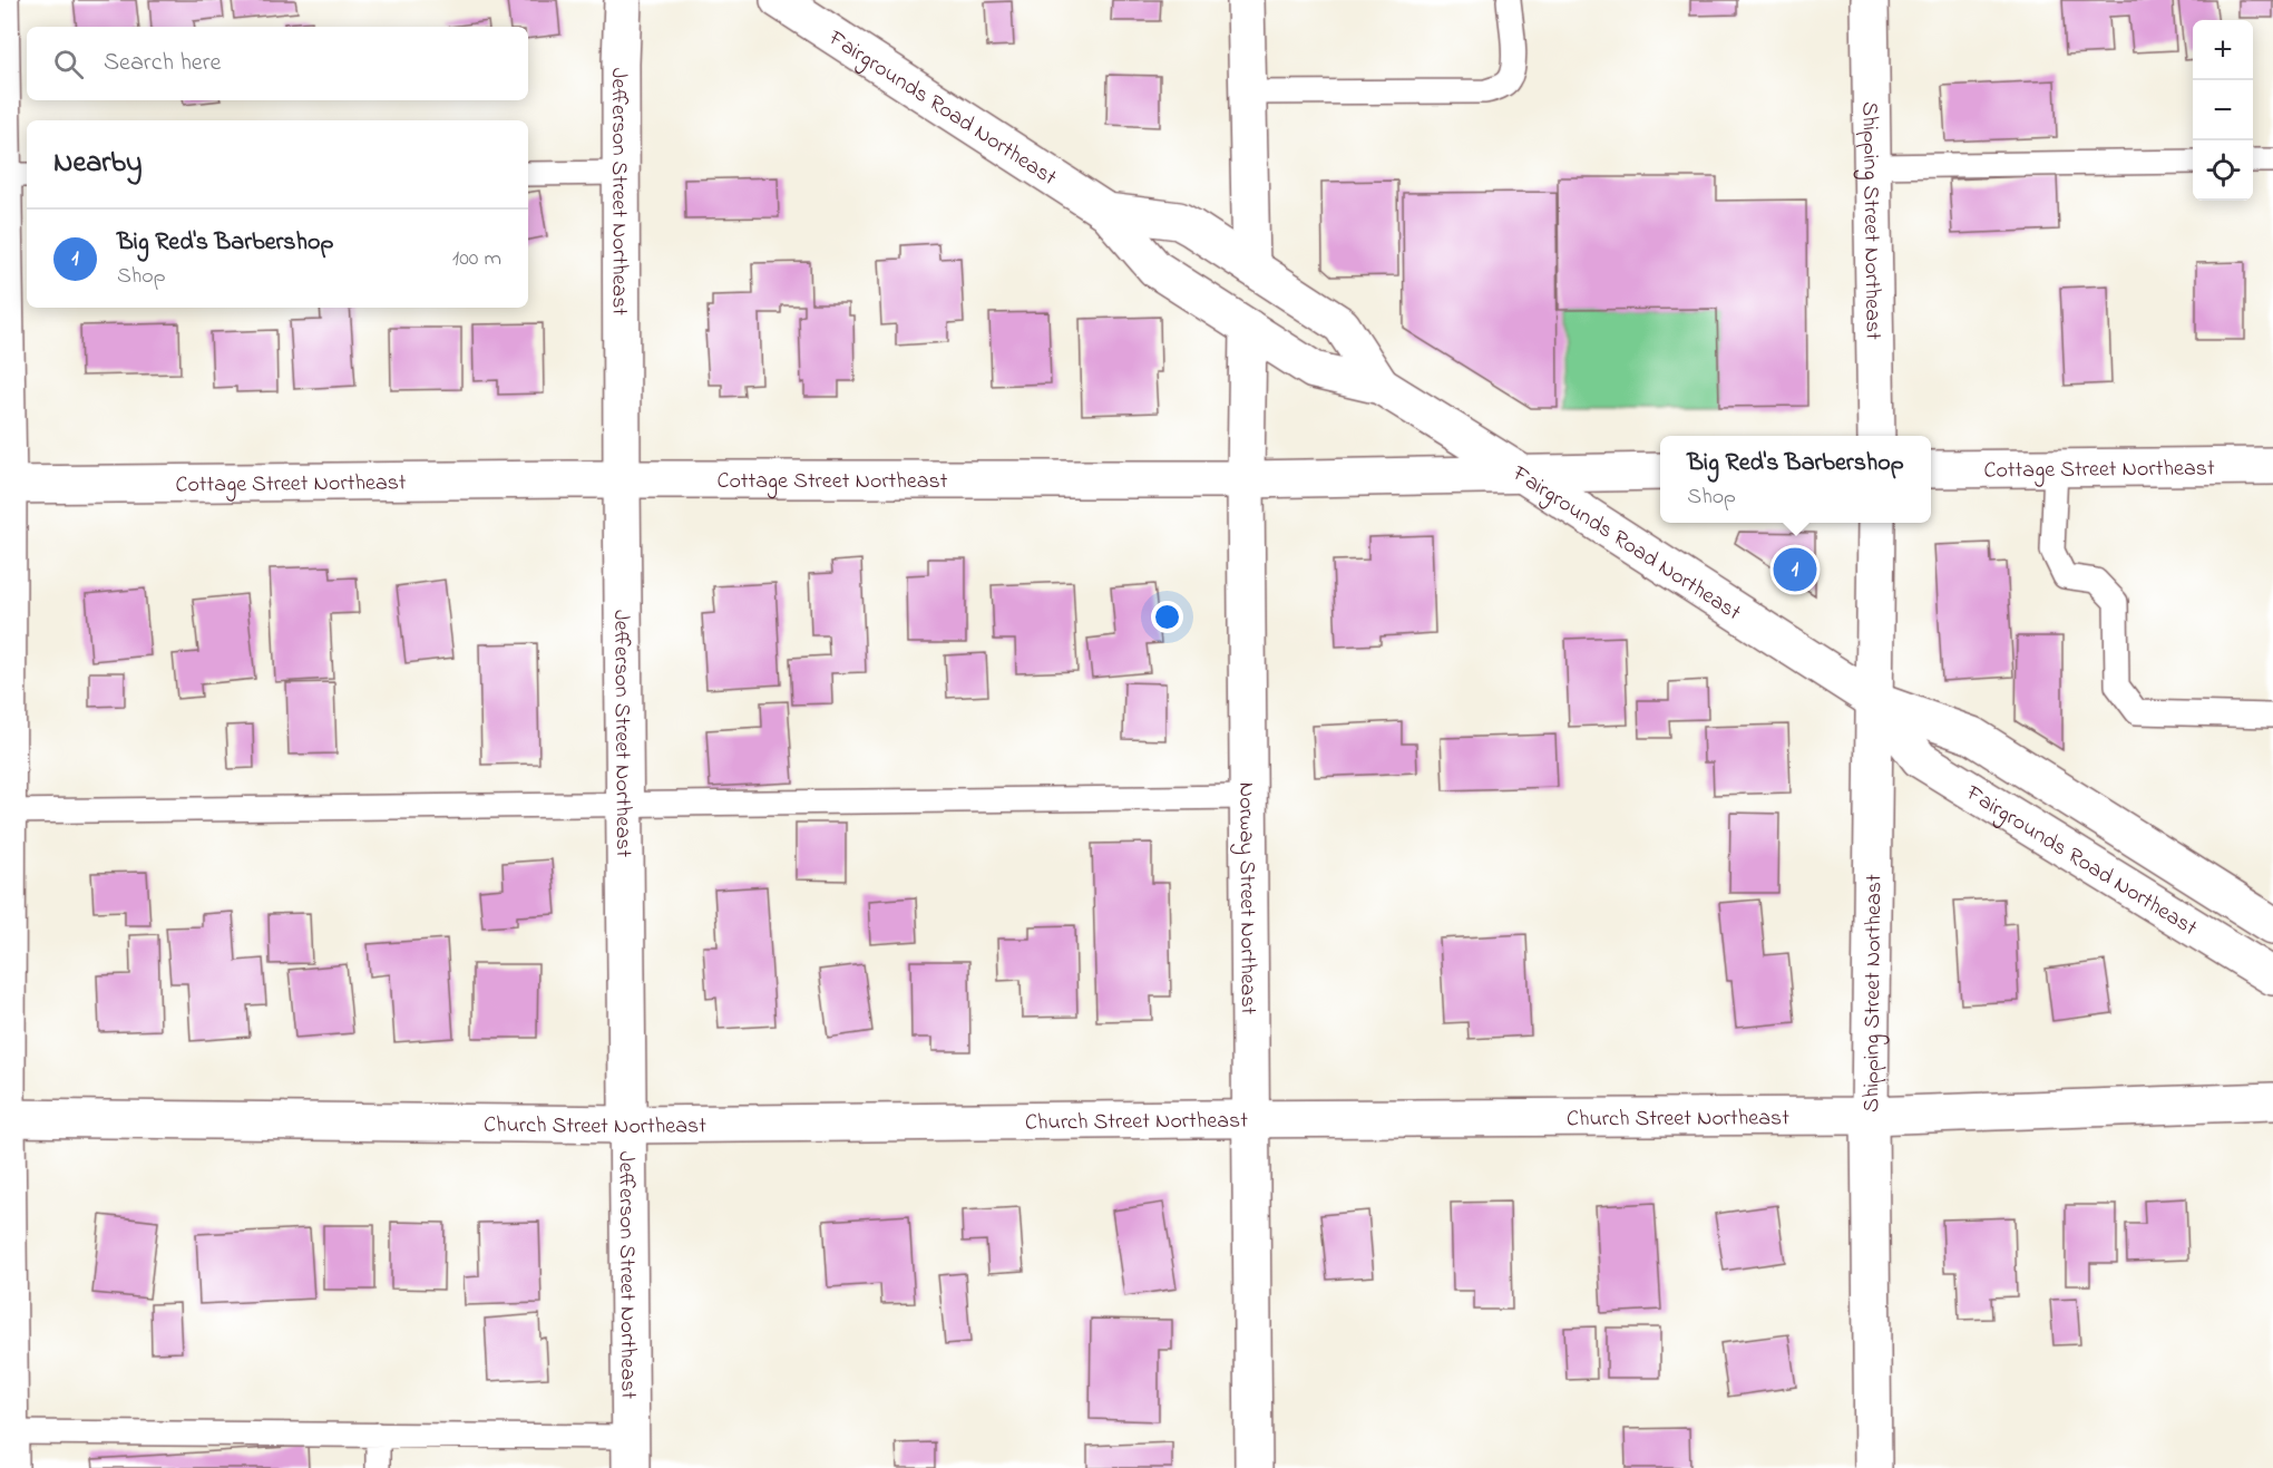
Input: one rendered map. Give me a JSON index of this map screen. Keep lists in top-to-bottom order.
{
  "streets": {
    "street": [
      "Fairgrounds Road Northeast",
      "Jefferson Street Northeast",
      "Shipping Street Northeast",
      "Cottage Street Northeast",
      "Norway Street Northeast",
      "Church Street Northeast"
    ]
  },
  "crossings": [
    ["Fairgrounds Road Northeast", "Shipping Street Northeast"],
    ["Fairgrounds Road Northeast", "Cottage Street Northeast"],
    ["Fairgrounds Road Northeast", "Norway Street Northeast"],
    ["Jefferson Street Northeast", "Cottage Street Northeast"],
    ["Jefferson Street Northeast", "Church Street Northeast"],
    ["Shipping Street Northeast", "Church Street Northeast"],
    ["Cottage Street Northeast", "Norway Street Northeast"],
    ["Norway Street Northeast", "Church Street Northeast"]
  ],
  "page": {
    "map_buttons": ["+", "−"],
    "search": "Search here",
    "heading": "Nearby",
    "list": [
      {
        "mark": "1",
        "name": "Big Red's Barbershop",
        "note": "Shop",
        "value": "100 m"
      }
    ],
    "popup": ["Big Red's Barbershop", "Shop"],
    "pins": "1"
  }
}
